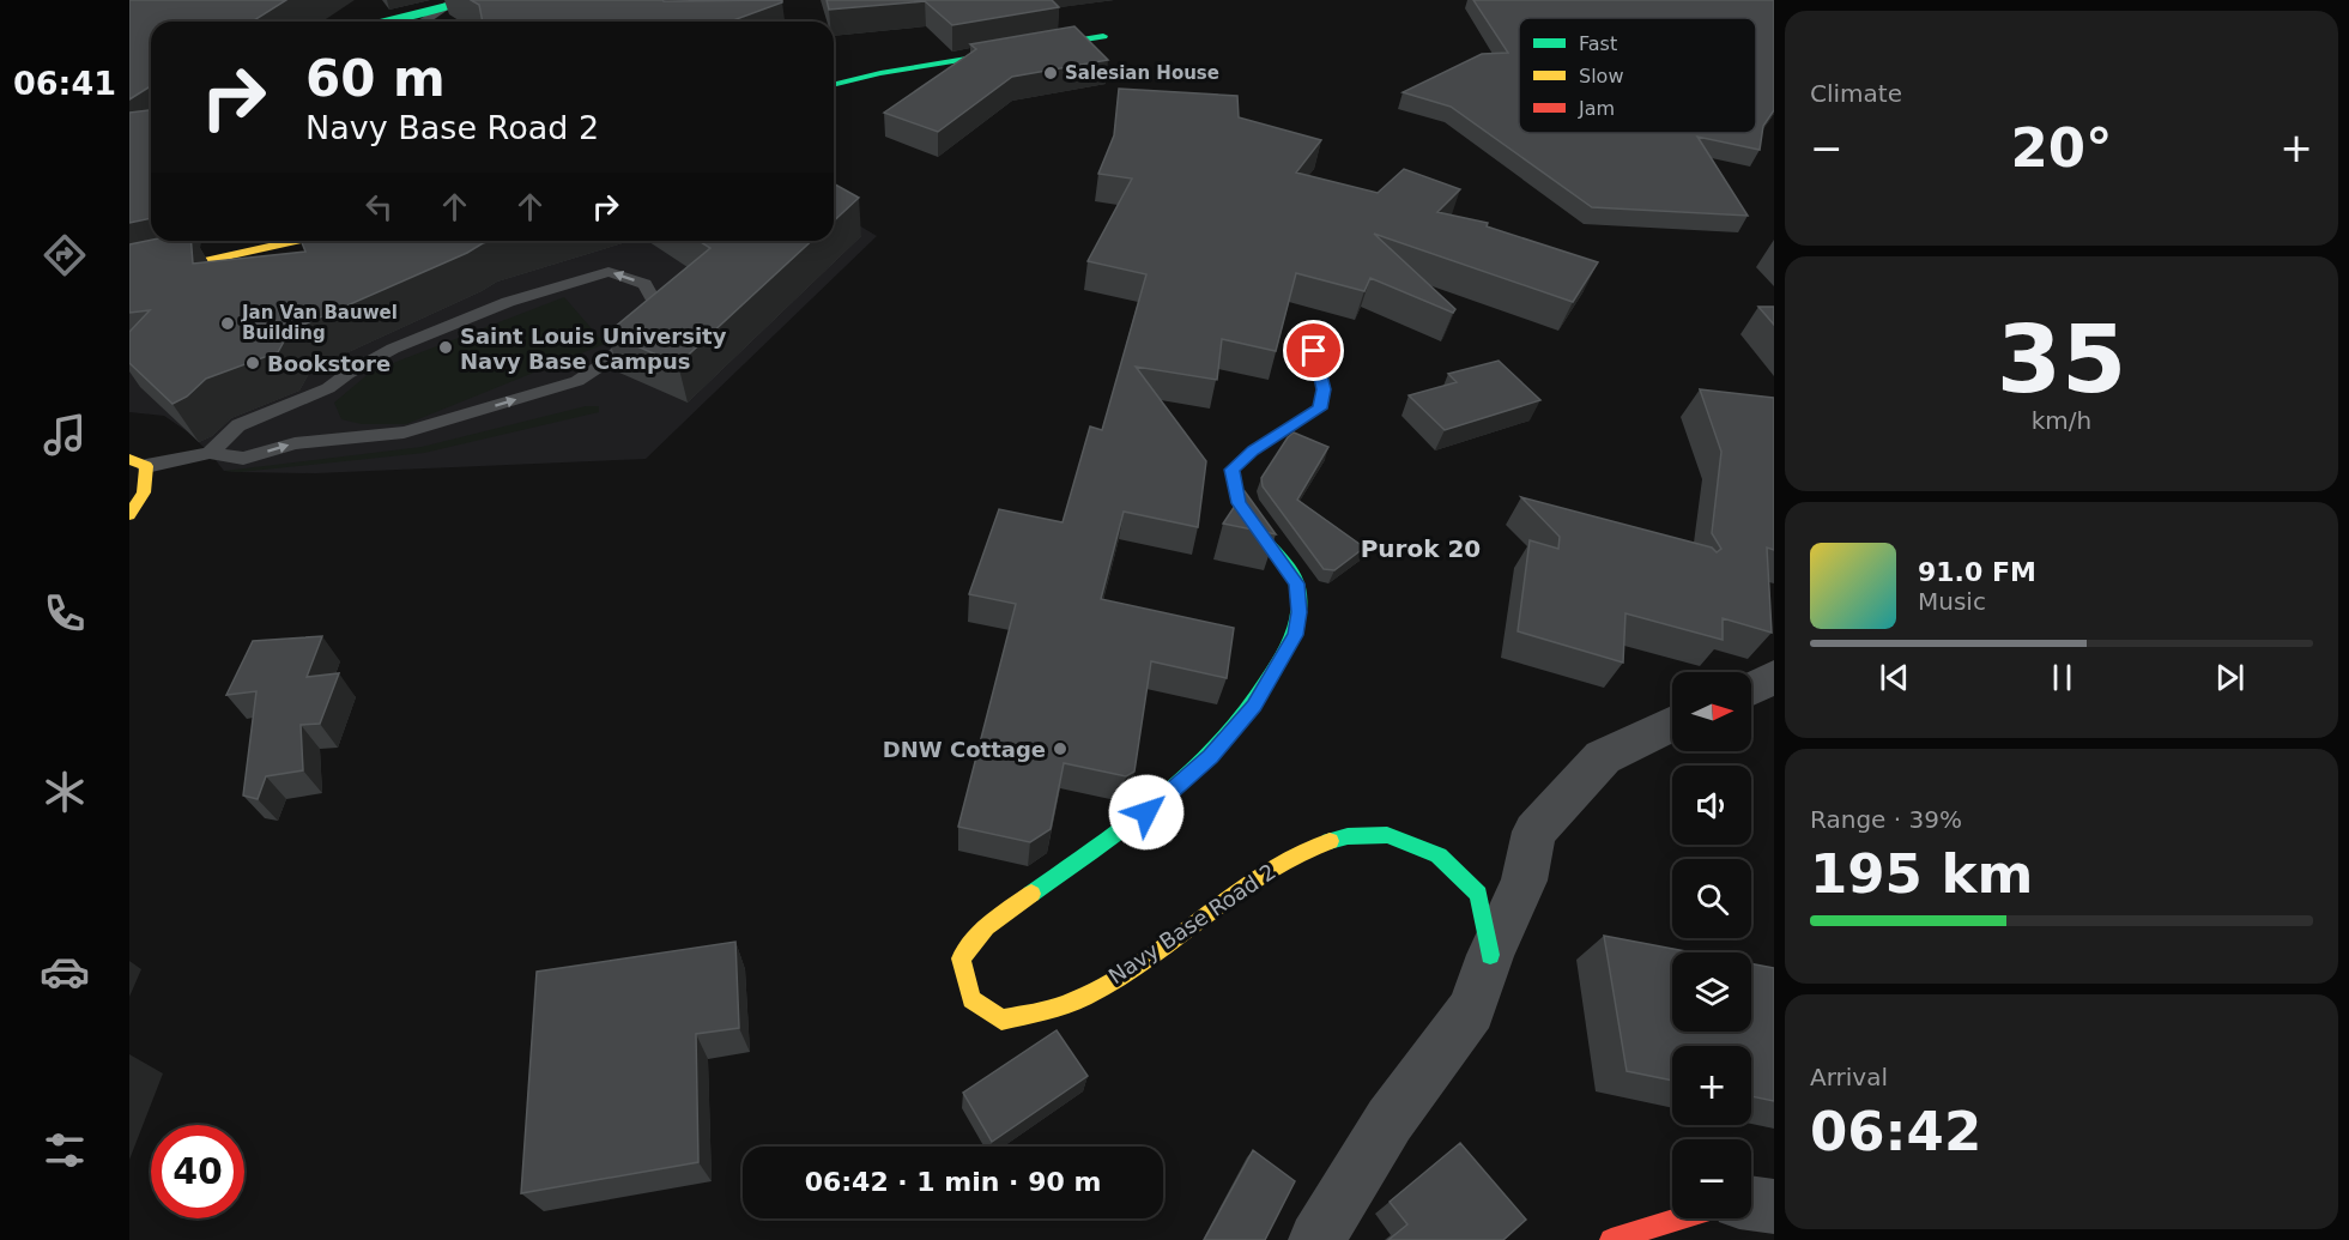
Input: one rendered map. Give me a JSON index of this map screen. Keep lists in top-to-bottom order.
{
  "streets": {
    "street": ["Navy Base Road 2"]
  },
  "districts": ["Purok 20"],
  "places": [
    "Salesian House",
    "Jan Van Bauwel Building",
    "Saint Louis University Navy Base Campus",
    "Bookstore",
    "DNW Cottage"
  ],
  "legend": ["Fast", "Slow", "Jam"],
  "north": "right",
  "page": {
    "tabs": "06:41",
    "tile": [
      "Climate",
      ["35", "km/h"],
      ["Range · 39%", "195 km"],
      ["Arrival", "06:42"]
    ],
    "turn": ["60 m", "Navy Base Road 2"],
    "heat": ["−", "20°", "+"],
    "song": ["91.0 FM", "Music"],
    "map_buttons": ["+", "−"],
    "limit": "40",
    "trip": "06:42 · 1 min · 90 m"
  }
}
